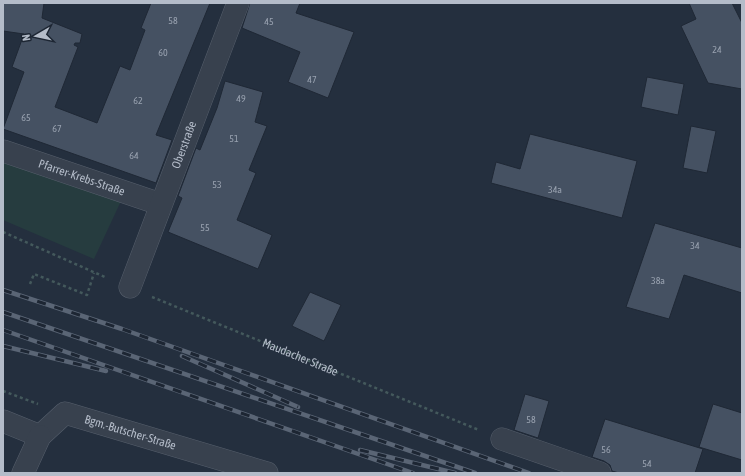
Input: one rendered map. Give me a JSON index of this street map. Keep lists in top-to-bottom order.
{
  "streets": {
    "street": ["Oberstraße", "Pfarrer-Krebs-Straße", "Bgm.-Butscher-Straße"],
    "path": ["Maudacher Straße"]
  },
  "crossings": [
    ["Oberstraße", "Pfarrer-Krebs-Straße"],
    ["Oberstraße", "Maudacher Straße"]
  ],
  "house_numbers": [
    "58",
    "45",
    "24",
    "60",
    "47",
    "49",
    "62",
    "65",
    "67",
    "51",
    "64",
    "53",
    "34a",
    "55",
    "34",
    "38a",
    "58",
    "56",
    "54"
  ],
  "north": "left"
}
